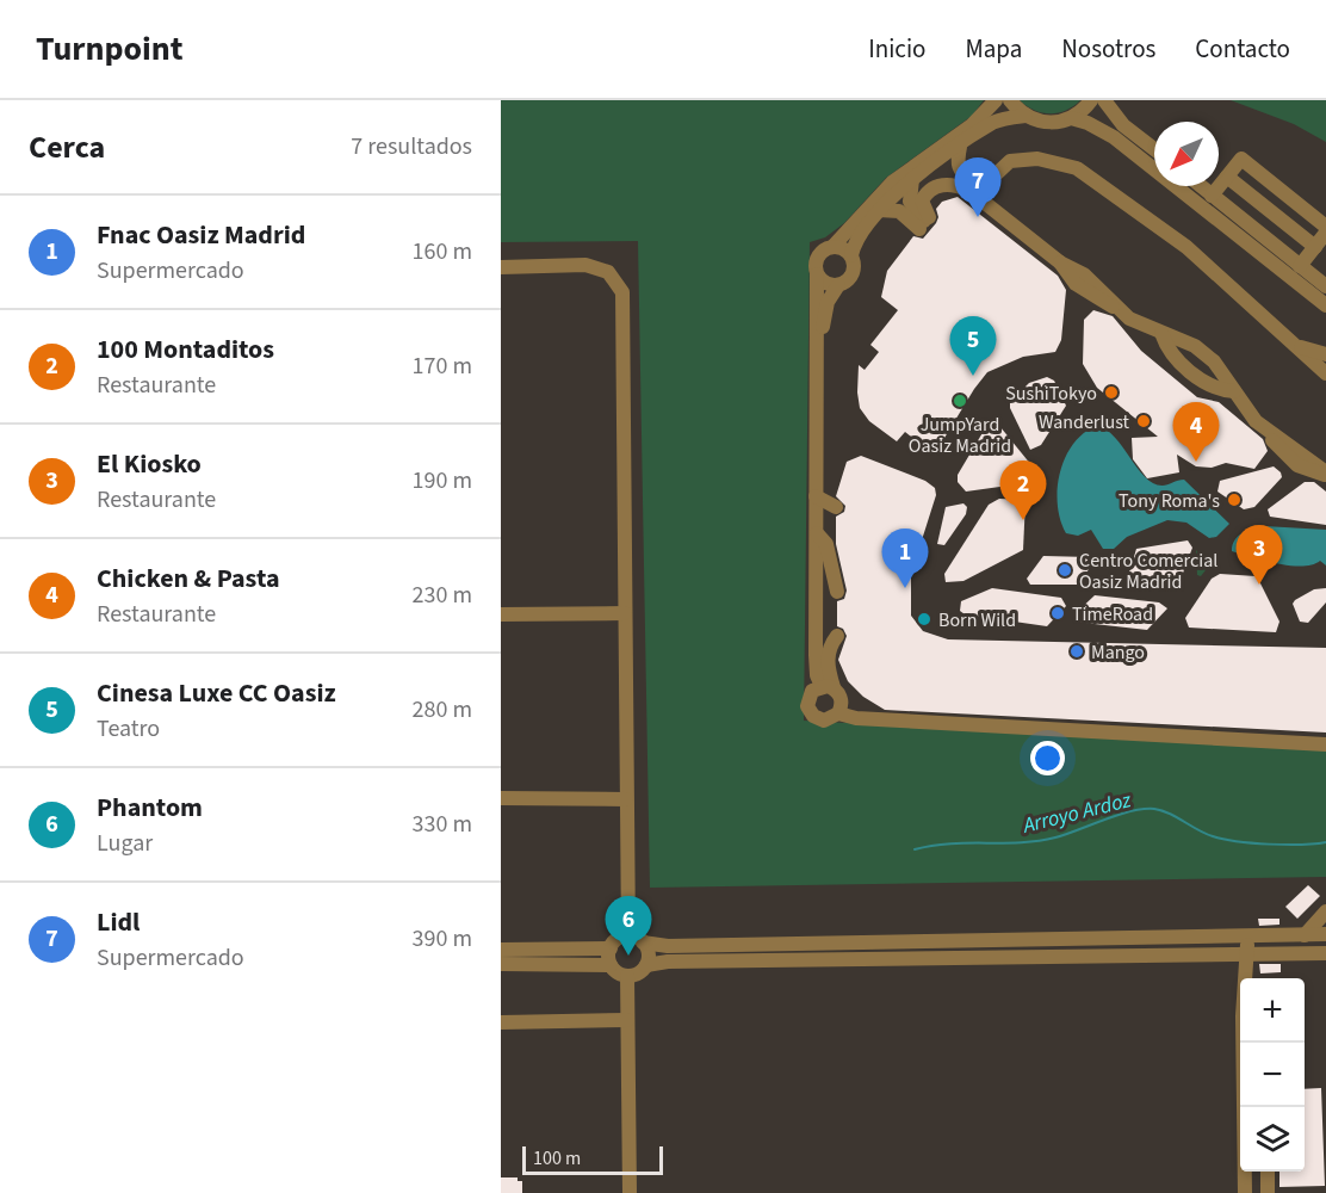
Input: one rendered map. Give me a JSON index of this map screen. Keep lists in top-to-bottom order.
{
  "water": ["Arroyo Ardoz"],
  "places": [
    "SushiTokyo",
    "JumpYard Oasiz Madrid",
    "Wanderlust",
    "Tony Roma's",
    "Centro Comercial Oasiz Madrid",
    "TimeRoad",
    "Born Wild",
    "Mango"
  ],
  "scale_bar": "100 m",
  "north": "bottom left",
  "page": {
    "header": "Turnpoint",
    "nav": [
      "Inicio",
      "Mapa",
      "Nosotros",
      "Contacto"
    ],
    "heading": ["Cerca", "7 resultados"],
    "pins": [
      "7",
      "5",
      "4",
      "2",
      "3",
      "1",
      "6"
    ],
    "list": [
      {
        "mark": "1",
        "name": "Fnac Oasiz Madrid",
        "note": "Supermercado",
        "value": "160 m"
      },
      {
        "mark": "2",
        "name": "100 Montaditos",
        "note": "Restaurante",
        "value": "170 m"
      },
      {
        "mark": "3",
        "name": "El Kiosko",
        "note": "Restaurante",
        "value": "190 m"
      },
      {
        "mark": "4",
        "name": "Chicken & Pasta",
        "note": "Restaurante",
        "value": "230 m"
      },
      {
        "mark": "5",
        "name": "Cinesa Luxe CC Oasiz",
        "note": "Teatro",
        "value": "280 m"
      },
      {
        "mark": "6",
        "name": "Phantom",
        "note": "Lugar",
        "value": "330 m"
      },
      {
        "mark": "7",
        "name": "Lidl",
        "note": "Supermercado",
        "value": "390 m"
      }
    ],
    "map_buttons": ["+", "−"],
    "scale": "100 m"
  }
}
